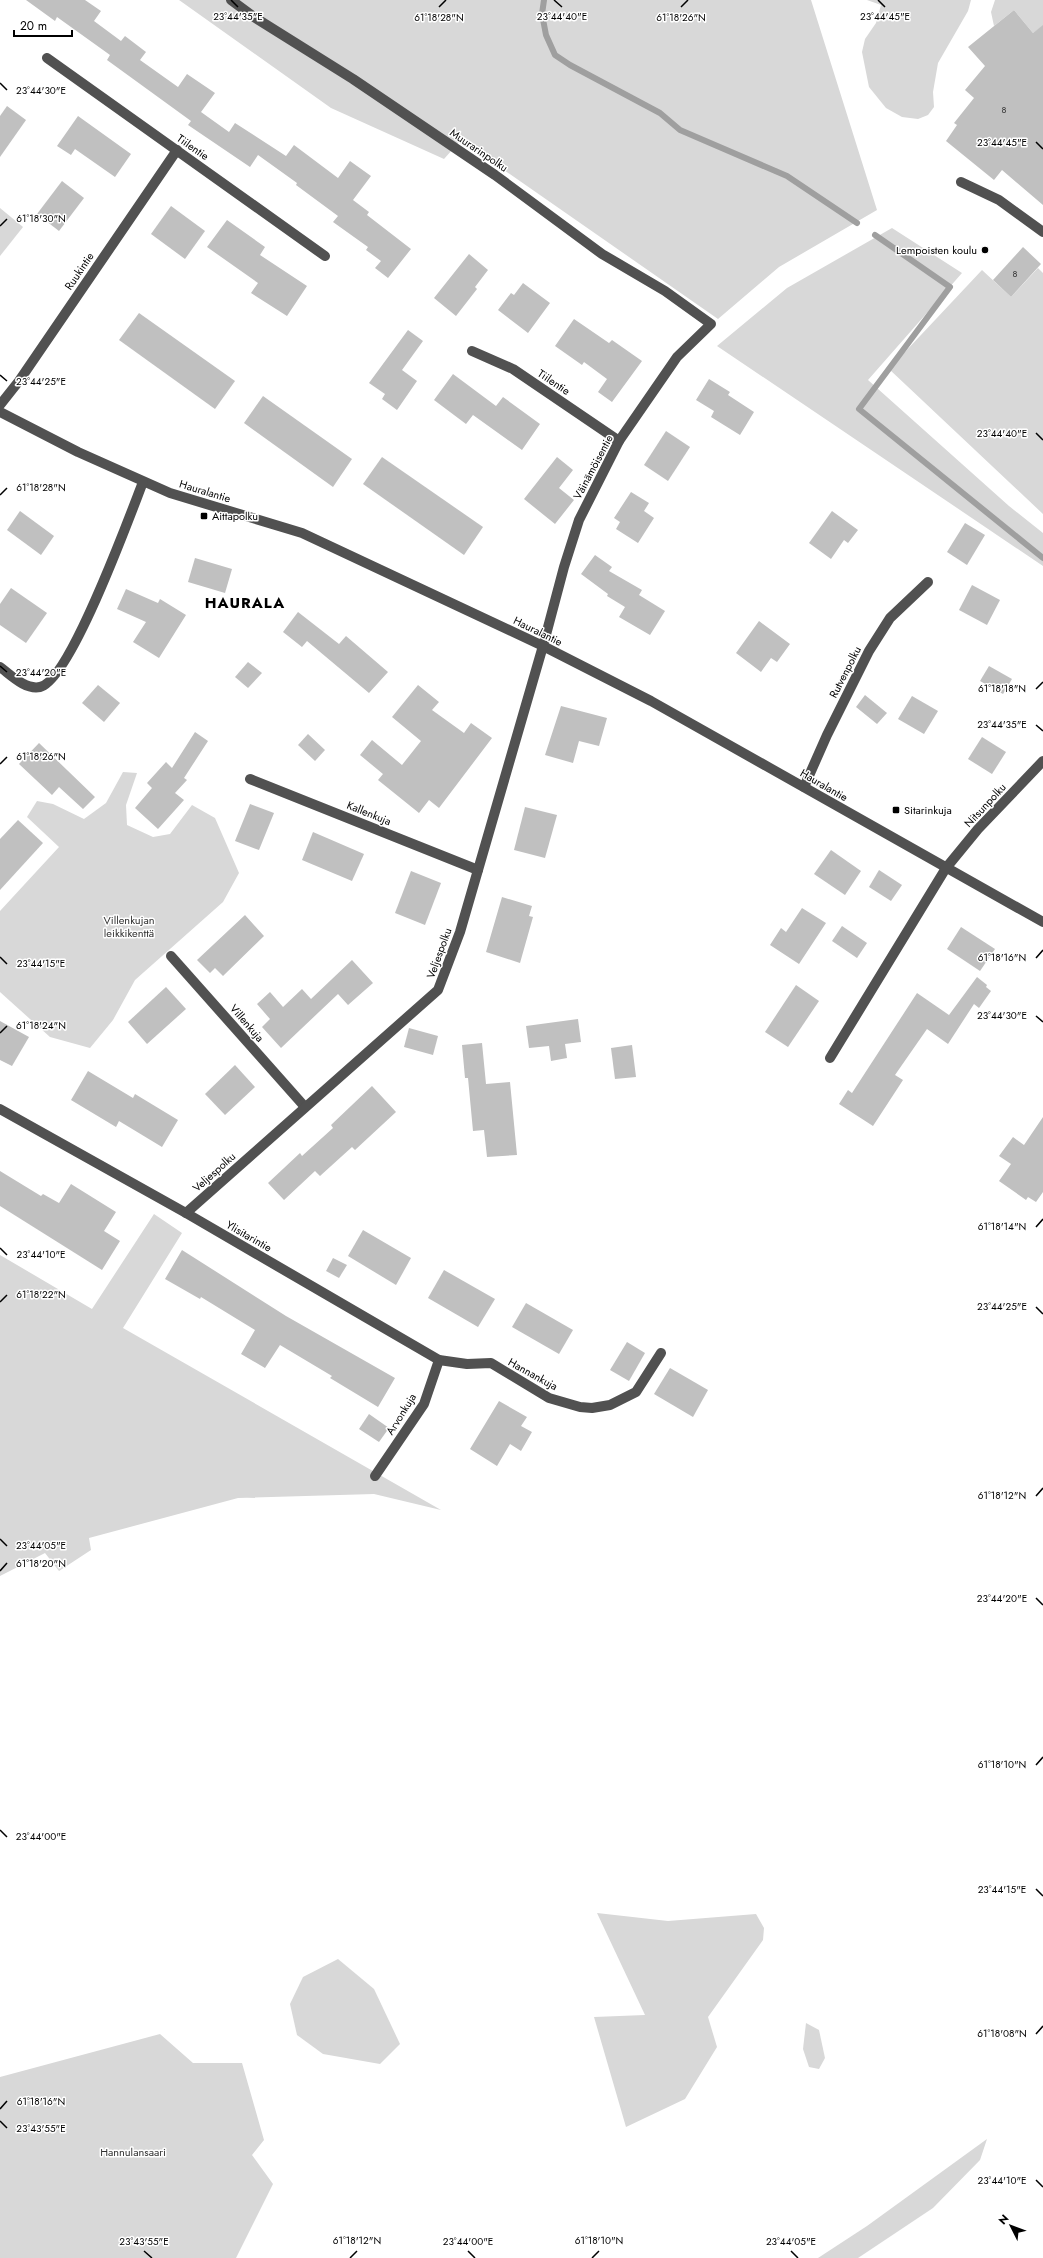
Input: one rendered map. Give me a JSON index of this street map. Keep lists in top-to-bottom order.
{
  "streets": {
    "street": [
      "Tiilentie",
      "Muurarinpolku",
      "Ruukintie",
      "Väinämöisentie",
      "Hauralantie",
      "Rutvenpolku",
      "Nitsunpolku",
      "Kallenkuja",
      "Veljespolku",
      "Villenkuja",
      "Ylisitarintie",
      "Hannankuja",
      "Arvonkuja"
    ]
  },
  "crossings": [
    ["Tiilentie", "Ruukintie"],
    ["Tiilentie", "Väinämöisentie"],
    ["Muurarinpolku", "Väinämöisentie"],
    ["Väinämöisentie", "Hauralantie"],
    ["Väinämöisentie", "Veljespolku"],
    ["Hauralantie", "Rutvenpolku"],
    ["Hauralantie", "Nitsunpolku"],
    ["Hauralantie", "Veljespolku"],
    ["Kallenkuja", "Veljespolku"],
    ["Veljespolku", "Villenkuja"],
    ["Veljespolku", "Ylisitarintie"],
    ["Ylisitarintie", "Hannankuja"],
    ["Ylisitarintie", "Arvonkuja"]
  ],
  "districts": ["HAURALA"],
  "parks": ["Villenkujan leikkikenttä", "Hannulansaari"],
  "places": {
    "other": ["Lempoisten koulu"],
    "transit": ["Aittapolku", "Sitarinkuja"]
  },
  "house_numbers": ["8", "8"],
  "scale_bar": "20 m",
  "north": "top left",
  "coordinates": [
    "23°44'35\"E",
    "23°44'40\"E",
    "23°44'45\"E",
    "61°18'28\"N",
    "61°18'26\"N",
    "23°44'30\"E",
    "61°18'30\"N",
    "23°44'25\"E",
    "23°44'20\"E",
    "61°18'18\"N",
    "61°18'16\"N",
    "23°44'15\"E",
    "61°18'24\"N",
    "61°18'14\"N",
    "23°44'10\"E",
    "61°18'22\"N",
    "61°18'12\"N",
    "23°44'05\"E",
    "61°18'20\"N",
    "61°18'10\"N",
    "23°44'00\"E",
    "61°18'08\"N",
    "23°43'55\"E"
  ]
}
